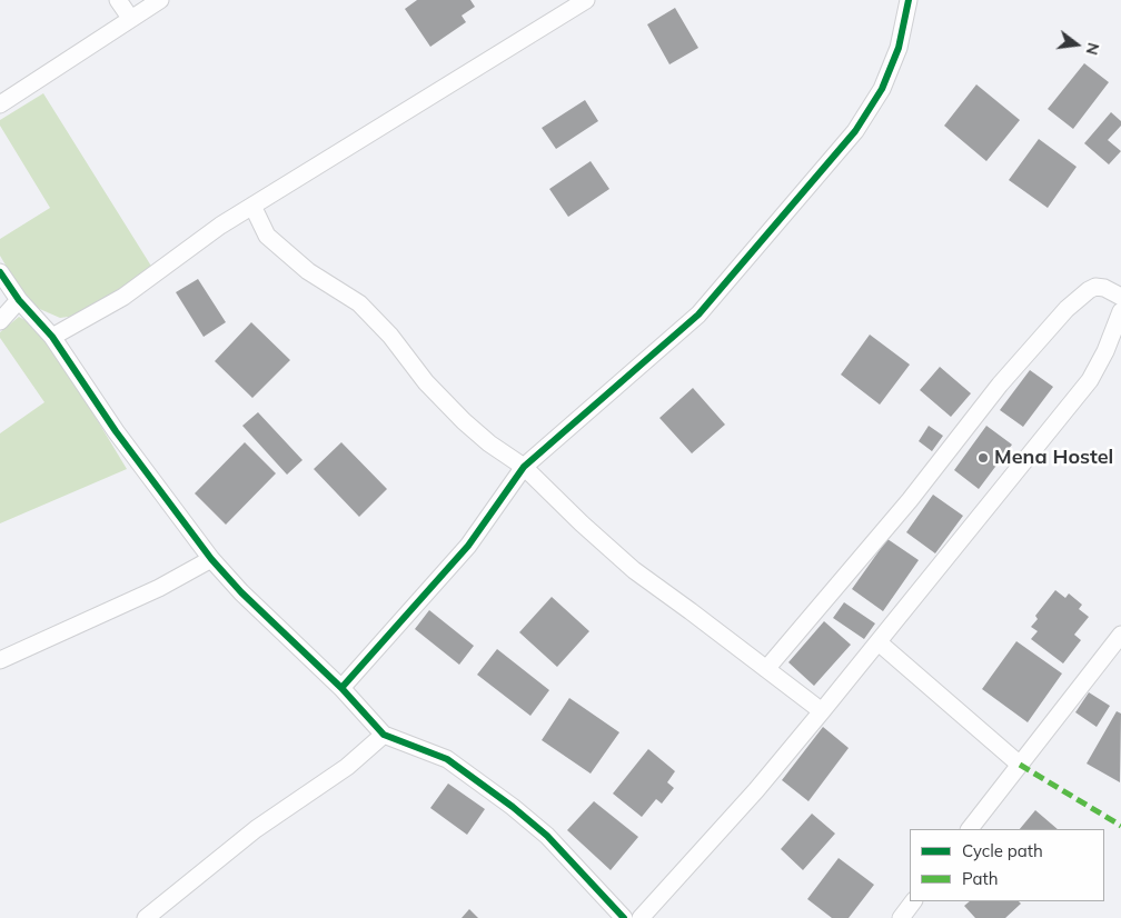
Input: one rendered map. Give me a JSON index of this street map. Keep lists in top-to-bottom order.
{
  "places": ["Mena Hostel"],
  "legend": ["Cycle path", "Path"],
  "north": "right"
}
